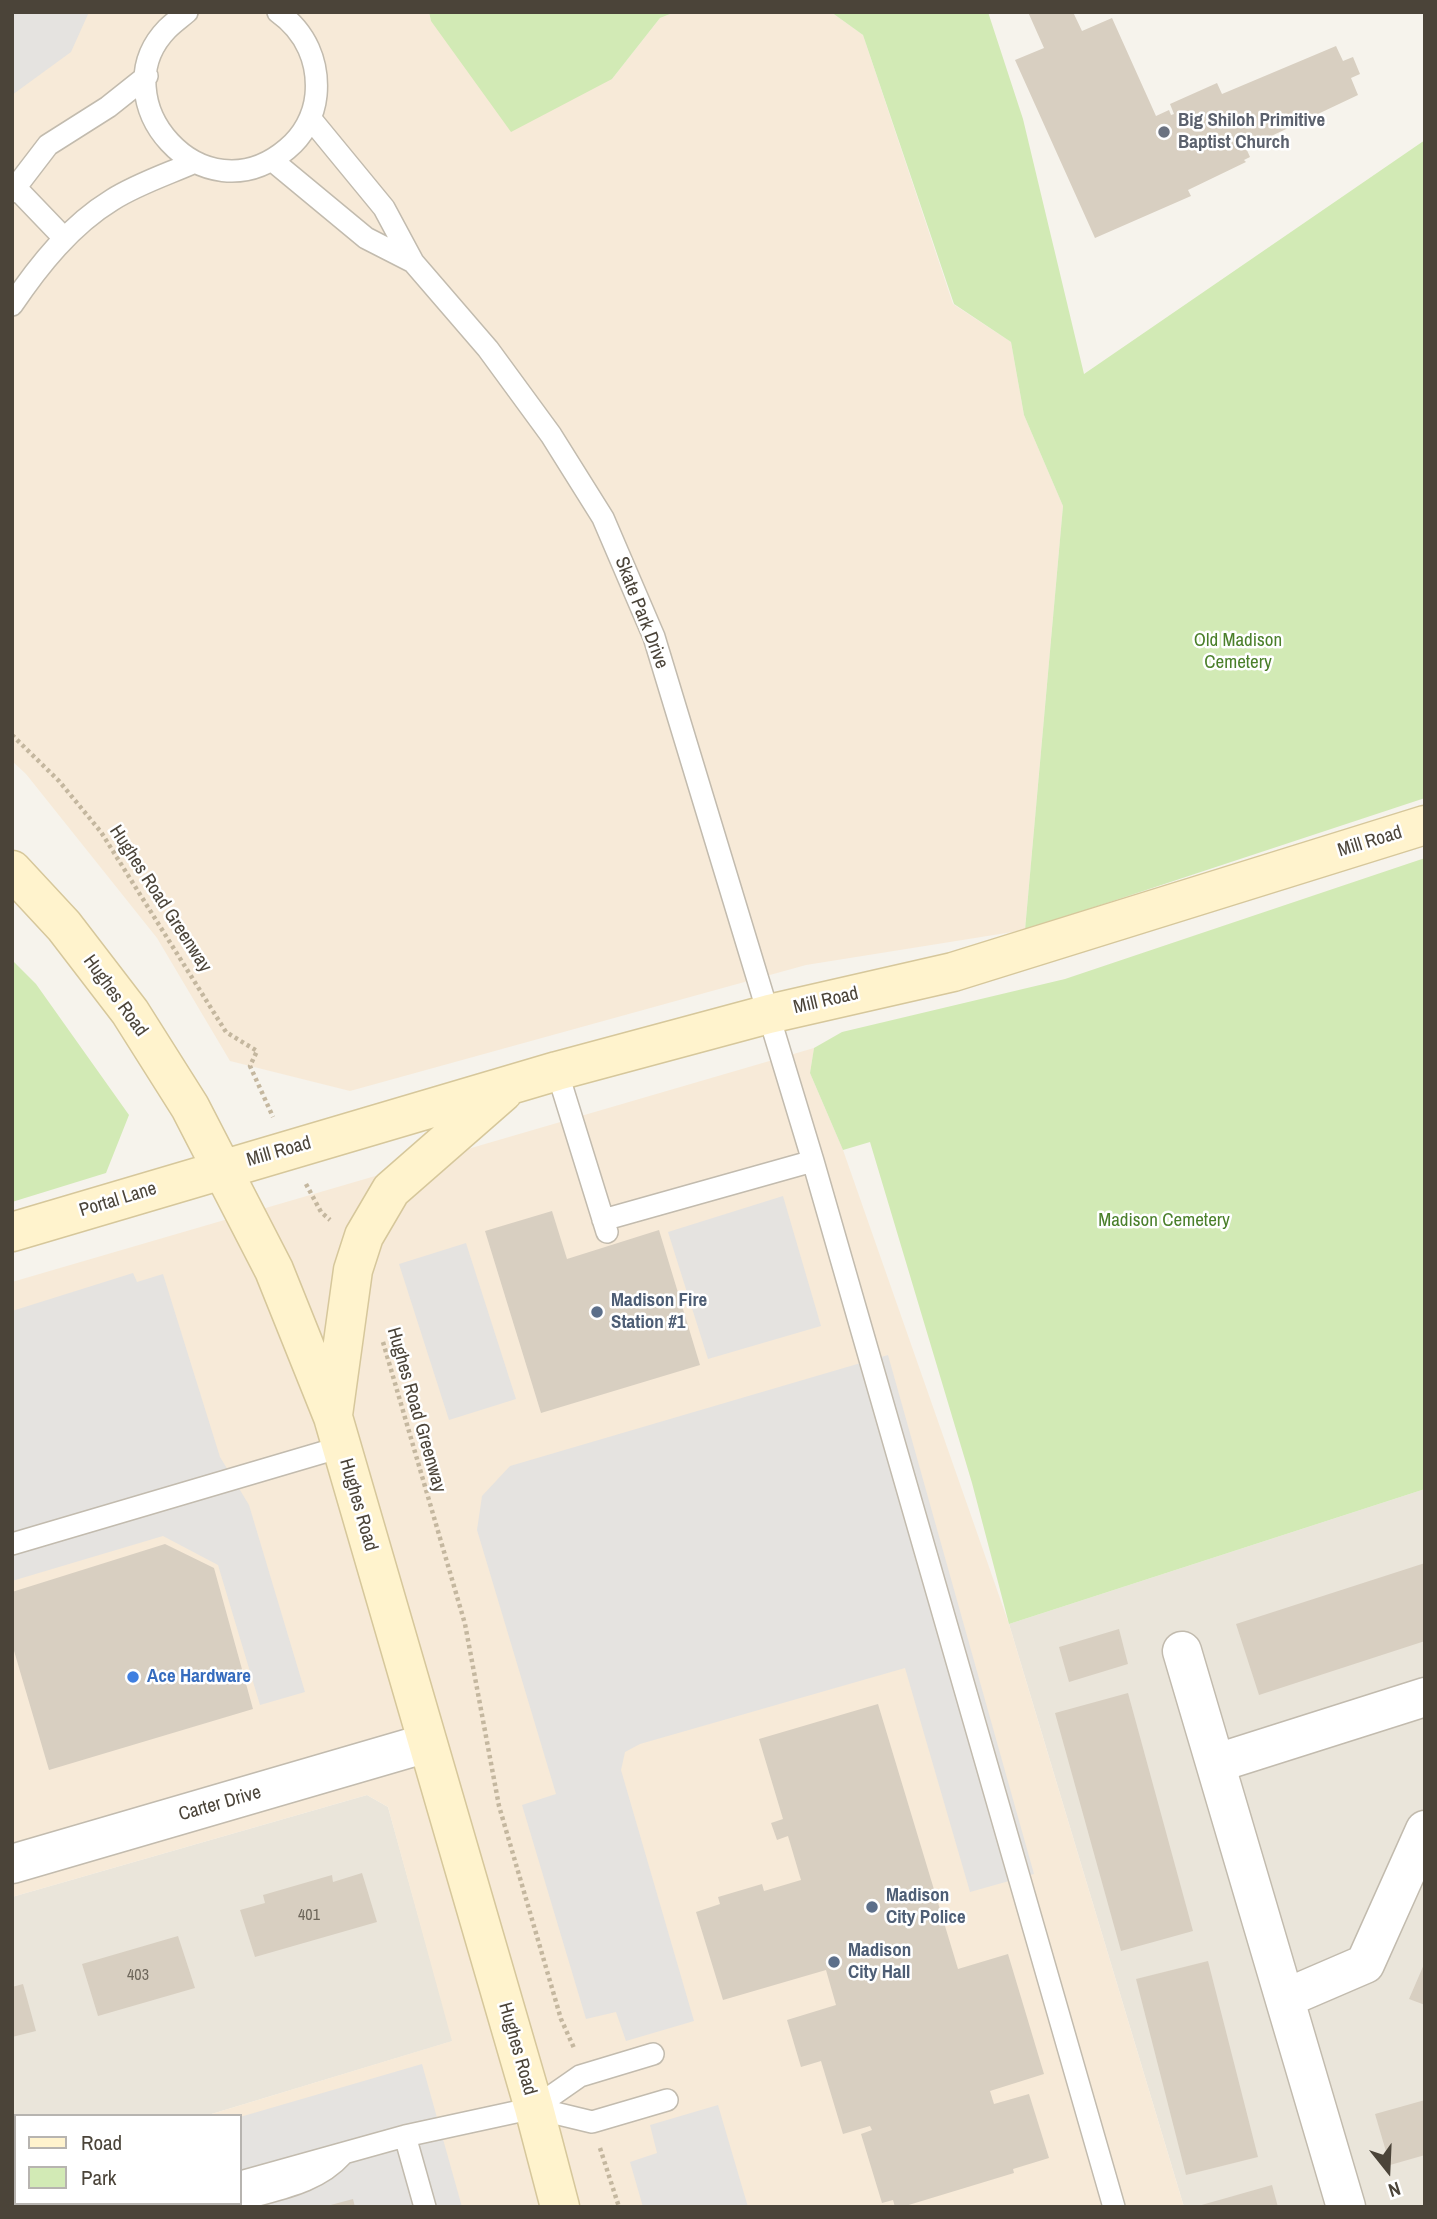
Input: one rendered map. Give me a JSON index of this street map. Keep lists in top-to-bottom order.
{
  "streets": {
    "street": [
      "Mill Road",
      "Hughes Road",
      "Portal Lane",
      "Carter Drive"
    ],
    "lane": ["Skate Park Drive"],
    "path": ["Hughes Road Greenway"]
  },
  "crossings": [
    ["Skate Park Drive", "Mill Road"],
    ["Mill Road", "Hughes Road Greenway"],
    ["Mill Road", "Hughes Road"],
    ["Mill Road", "Portal Lane"],
    ["Hughes Road", "Portal Lane"],
    ["Hughes Road", "Carter Drive"]
  ],
  "parks": ["Old Madison Cemetery", "Madison Cemetery"],
  "places": [
    "Big Shiloh Primitive Baptist Church",
    "Madison Fire Station #1",
    "Ace Hardware",
    "Madison City Police",
    "Madison City Hall"
  ],
  "house_numbers": ["401", "403"],
  "legend": ["Road", "Park"],
  "north": "bottom"
}
